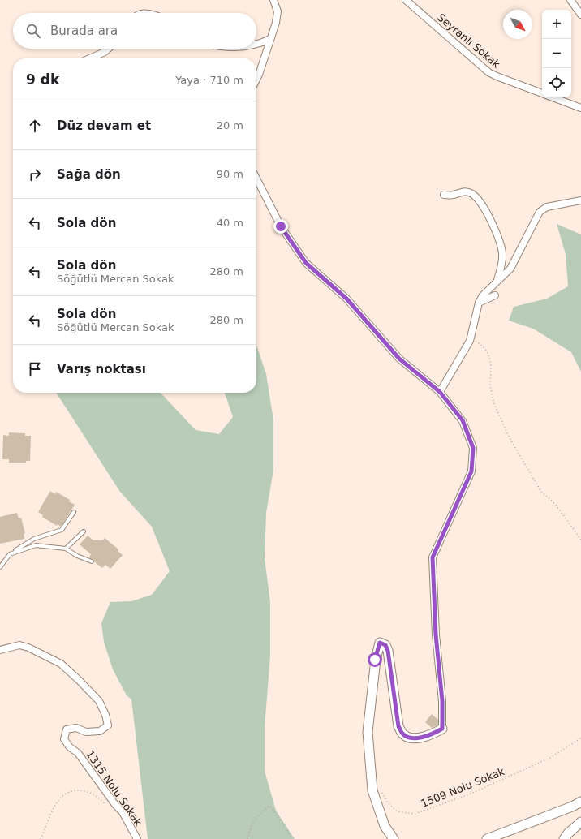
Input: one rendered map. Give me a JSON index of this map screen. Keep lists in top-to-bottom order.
{
  "streets": {
    "street": ["Seyranlı Sokak", "1315 Nolu Sokak"],
    "path": ["1509 Nolu Sokak"]
  },
  "north": "bottom right",
  "page": {
    "map_buttons": ["+", "−"],
    "search": "Burada ara",
    "heading": ["9 dk", "Yaya · 710 m"],
    "list": [
      ["Düz devam et", "20 m"],
      ["Sağa dön", "90 m"],
      ["Sola dön", "40 m"],
      ["Sola dön", "Söğütlü Mercan Sokak", "280 m"],
      ["Sola dön", "Söğütlü Mercan Sokak", "280 m"],
      "Varış noktası"
    ]
  }
}
